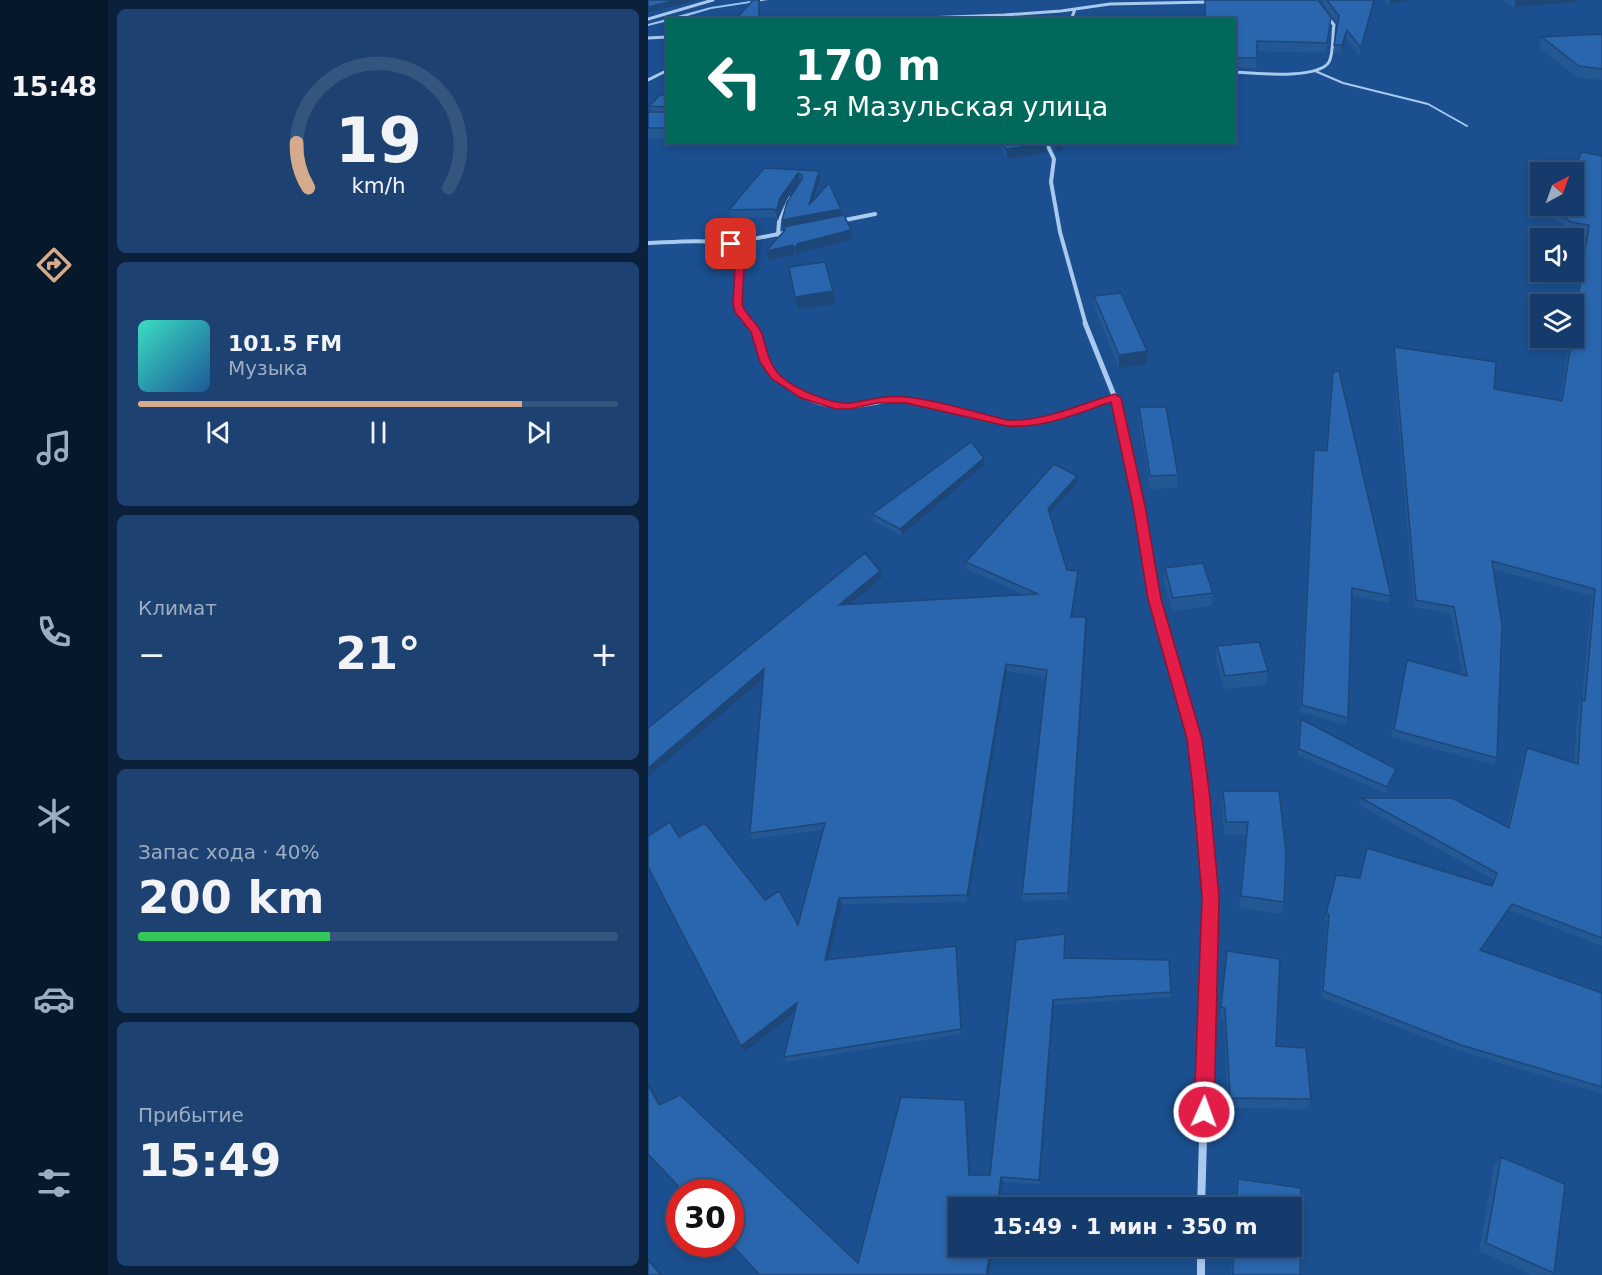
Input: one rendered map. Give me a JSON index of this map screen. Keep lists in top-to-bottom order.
{
  "north": "top right",
  "page": {
    "tabs": "15:48",
    "turn": ["170 m", "3-я Мазульская улица"],
    "song": ["101.5 FM", "Музыка"],
    "tile": [
      "Климат",
      ["Запас хода · 40%", "200 km"],
      ["Прибытие", "15:49"]
    ],
    "heat": ["−", "21°", "+"],
    "limit": "30",
    "trip": "15:49 · 1 мин · 350 m",
    "gauge": ["19", "km/h"]
  }
}
